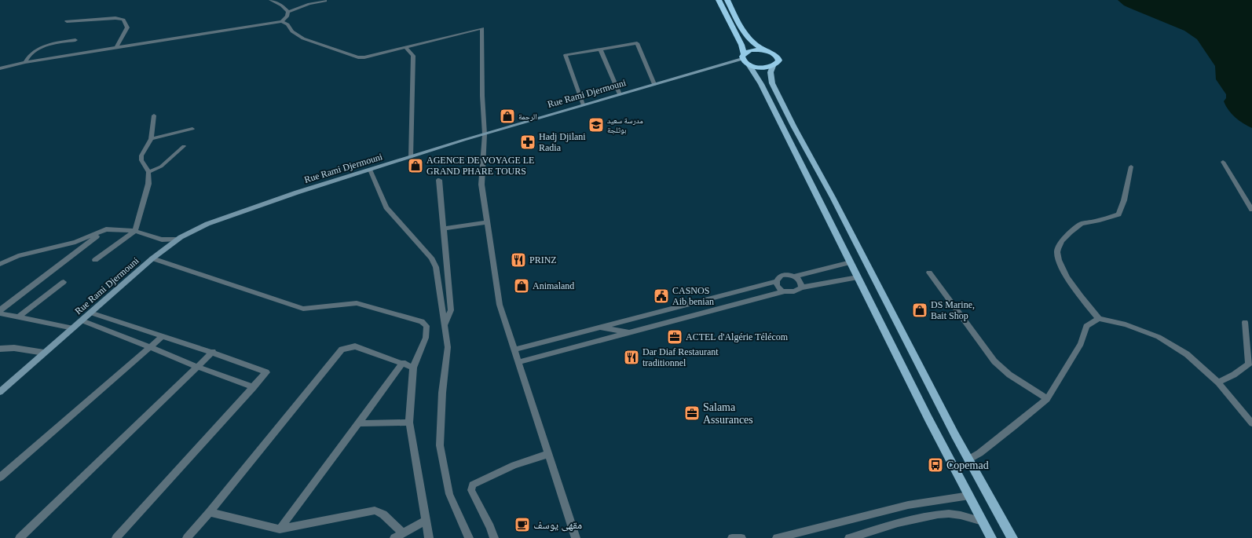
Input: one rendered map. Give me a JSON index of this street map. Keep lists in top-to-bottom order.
{
  "streets": {
    "main road": ["Rue Rami Djermouni"]
  },
  "places": {
    "shop": [
      "الرحمة",
      "AGENCE DE VOYAGE LE GRAND PHARE TOURS",
      "Animaland",
      "DS Marine, Bait Shop"
    ],
    "school or university": ["مدرسة سعيد بوثلجة"],
    "pharmacy": ["Hadj Djilani Radia"],
    "restaurant": ["PRINZ", "Dar Diaf Restaurant traditionnel"],
    "public building": ["CASNOS Aib benian"],
    "office": ["ACTEL d'Algérie Télécom", "Salama Assurances"],
    "bus stop": ["Copemad"],
    "cafe": ["مقهى يوسف"]
  }
}
